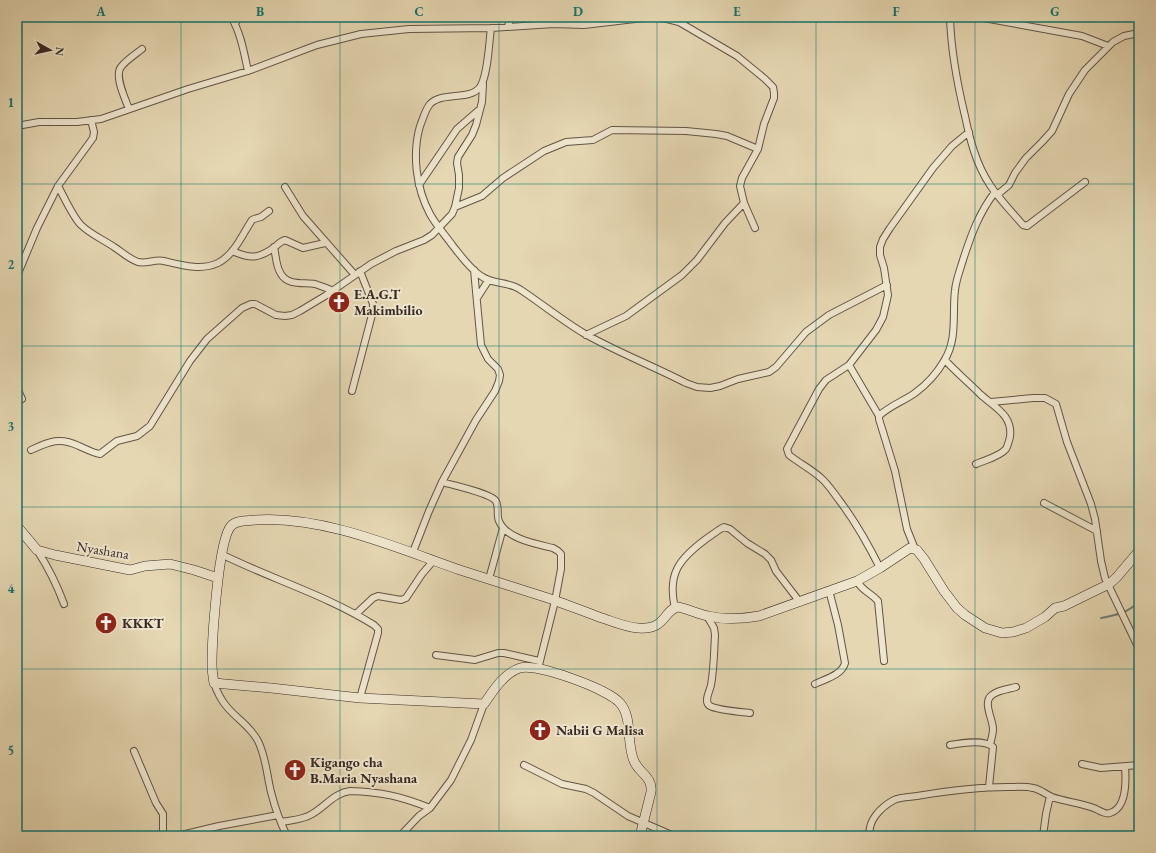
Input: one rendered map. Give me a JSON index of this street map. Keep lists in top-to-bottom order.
{
  "streets": {
    "street": ["Nyashana"]
  },
  "places": {
    "church": [
      "E.A.G.T Makimbilio",
      "KKKT",
      "Nabii G Malisa",
      "Kigango cha B.Maria Nyashana"
    ]
  },
  "north": "right",
  "grid": {
    "columns": [
      "A",
      "B",
      "C",
      "D",
      "E",
      "F",
      "G"
    ],
    "rows": [
      "1",
      "2",
      "3",
      "4",
      "5"
    ]
  }
}
